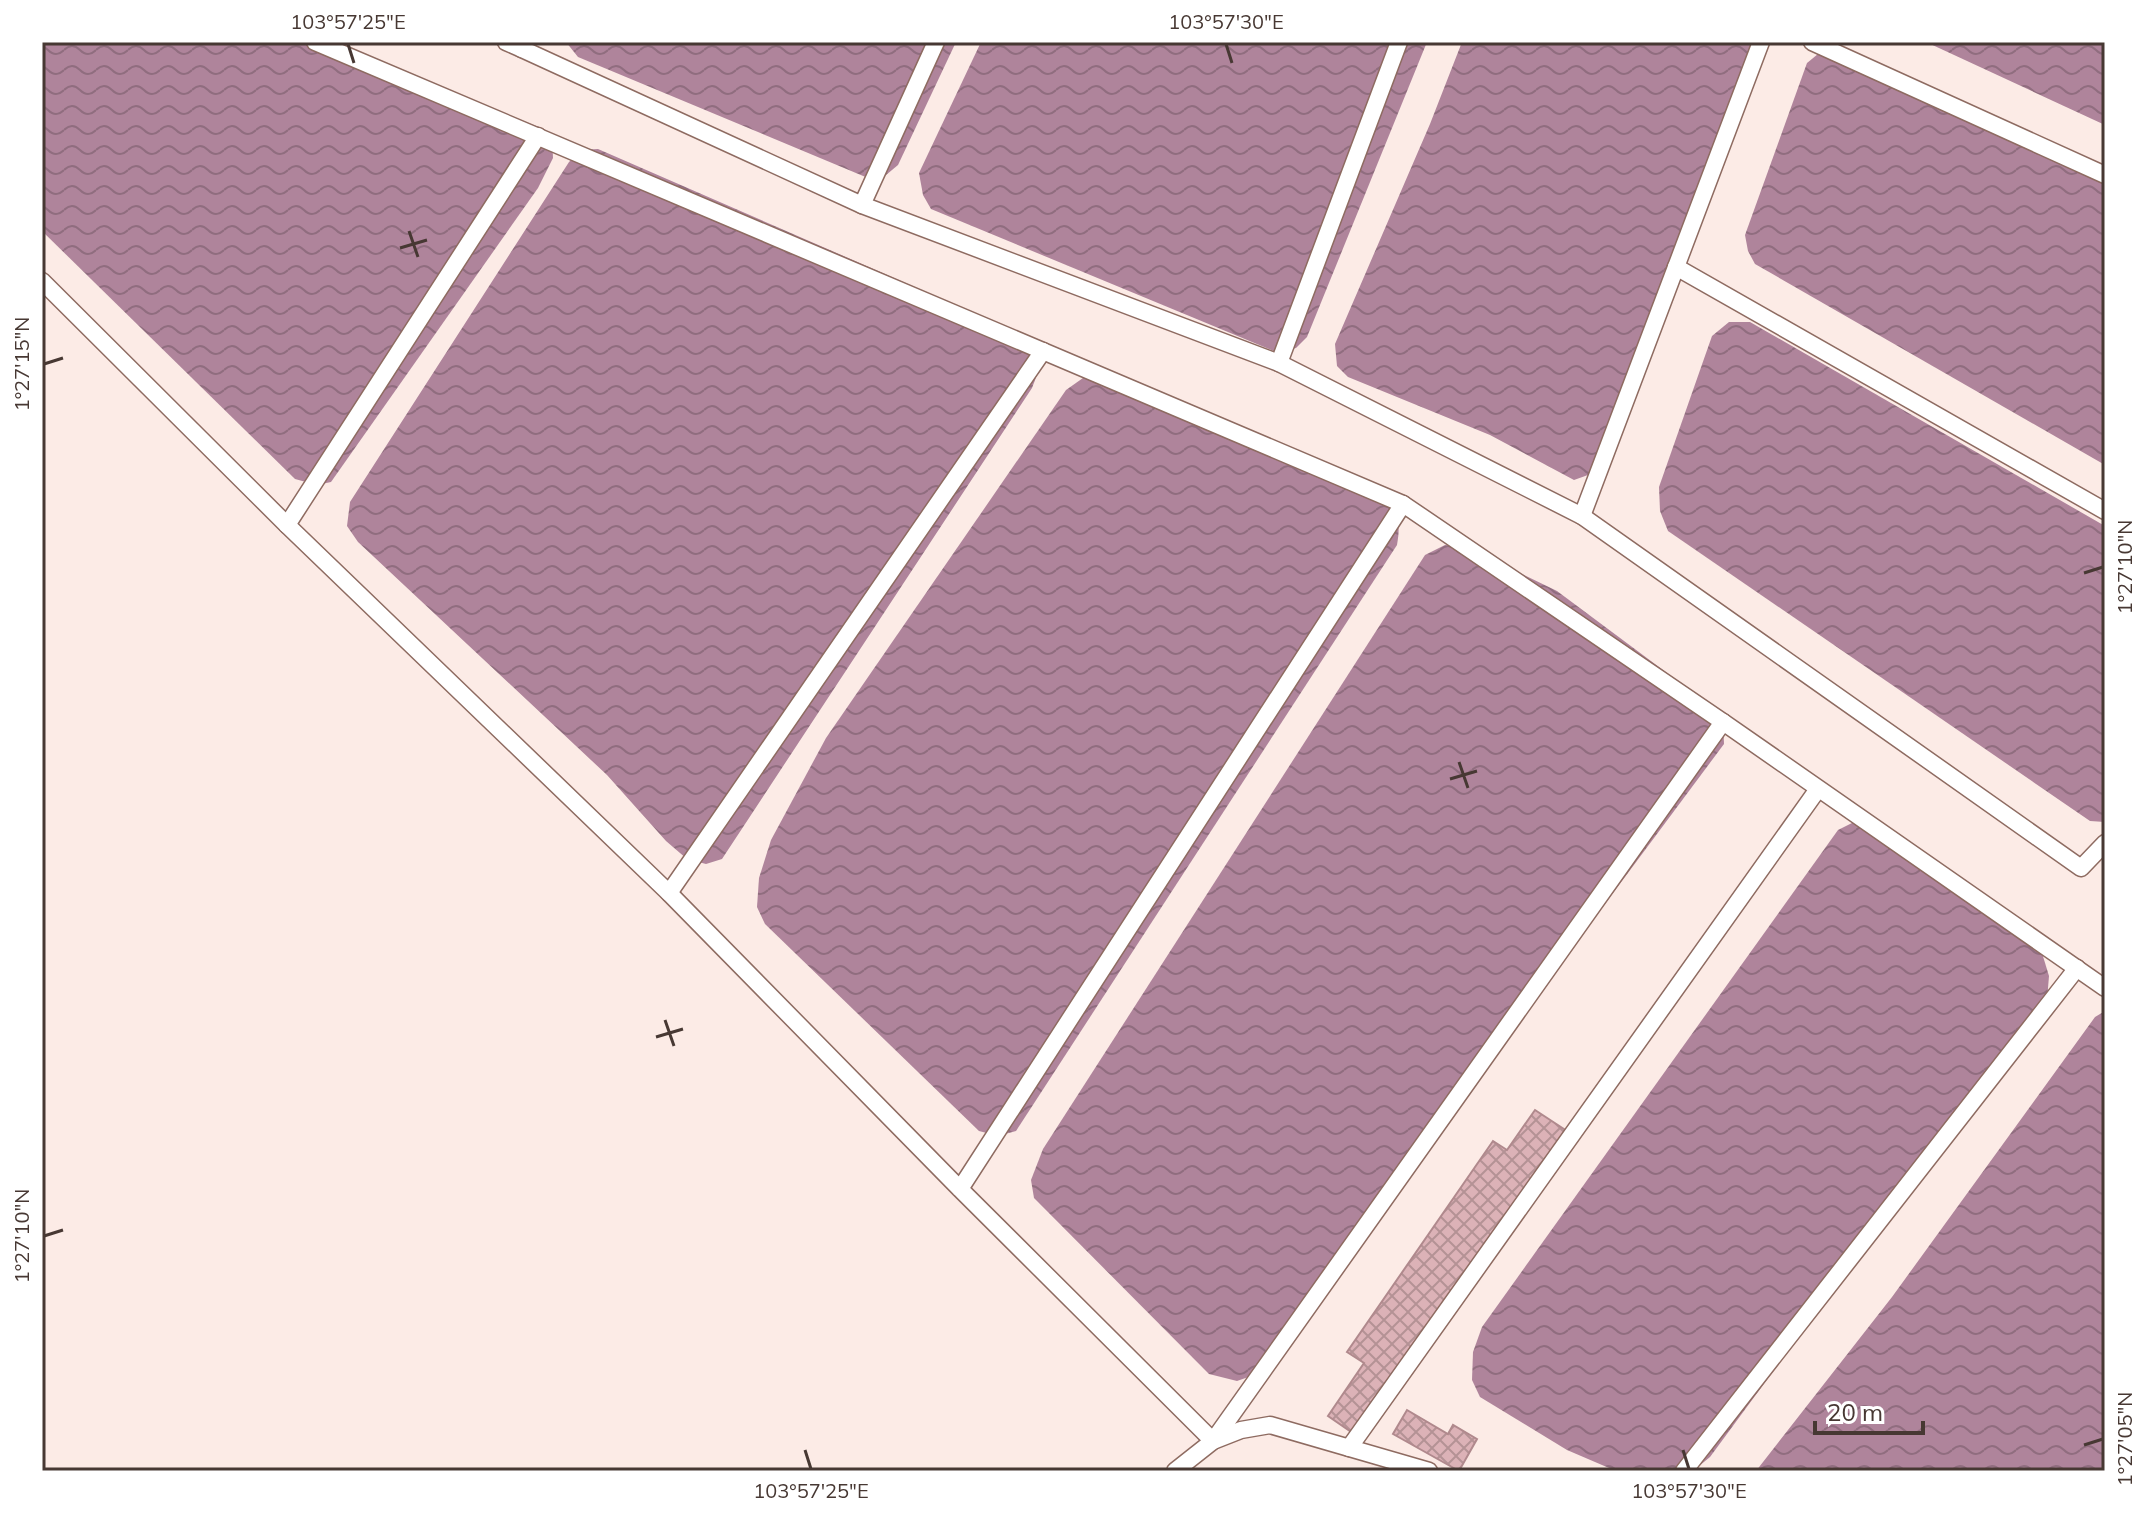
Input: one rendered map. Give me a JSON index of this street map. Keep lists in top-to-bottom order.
{
  "scale_bar": "20 m",
  "coordinates": [
    "103°57'25\"E",
    "103°57'30\"E",
    "1°27'15\"N",
    "1°27'10\"N",
    "1°27'05\"N"
  ]
}
